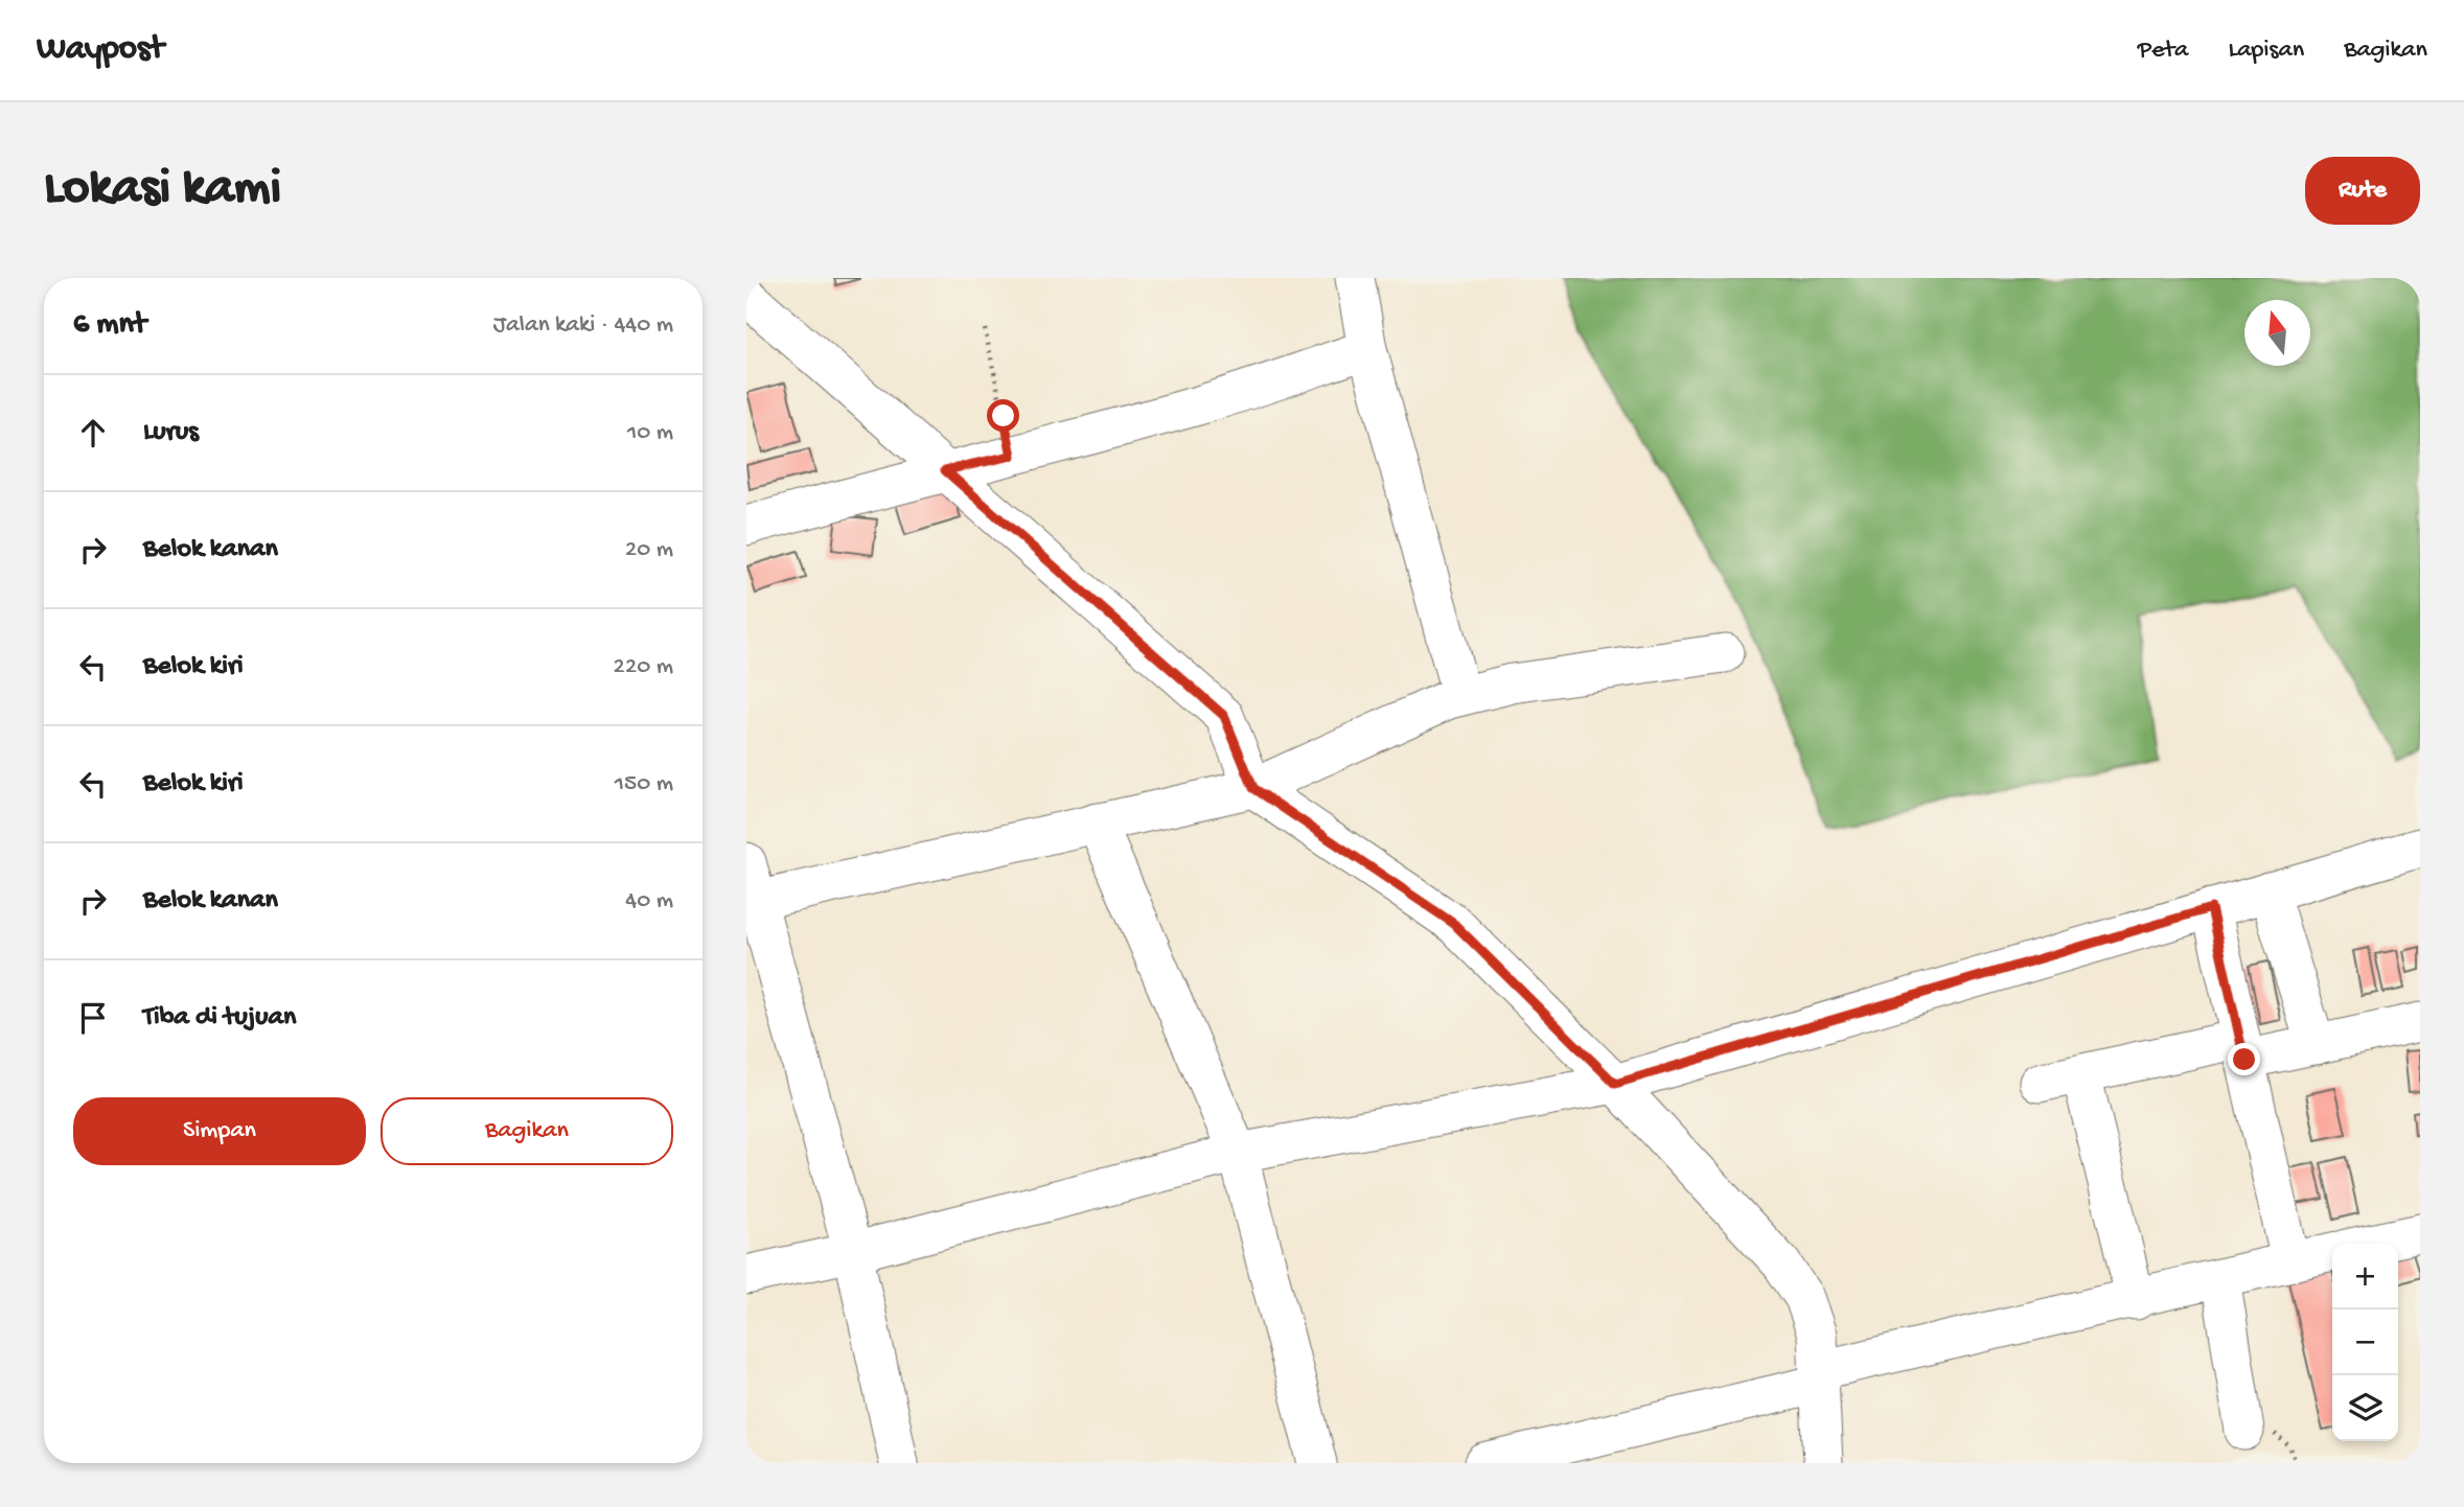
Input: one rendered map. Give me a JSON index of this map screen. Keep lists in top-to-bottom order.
{
  "north": "top",
  "page": {
    "header": "Waypost",
    "nav": ["Peta", "Lapisan", "Bagikan"],
    "buttons": [
      "Rute",
      ["Simpan", "Bagikan"]
    ],
    "title": "Lokasi kami",
    "heading": ["6 mnt", "Jalan kaki · 440 m"],
    "list": [
      ["Lurus", "10 m"],
      ["Belok kanan", "20 m"],
      ["Belok kiri", "220 m"],
      ["Belok kiri", "150 m"],
      ["Belok kanan", "40 m"],
      "Tiba di tujuan"
    ],
    "map_buttons": ["+", "−"]
  }
}
